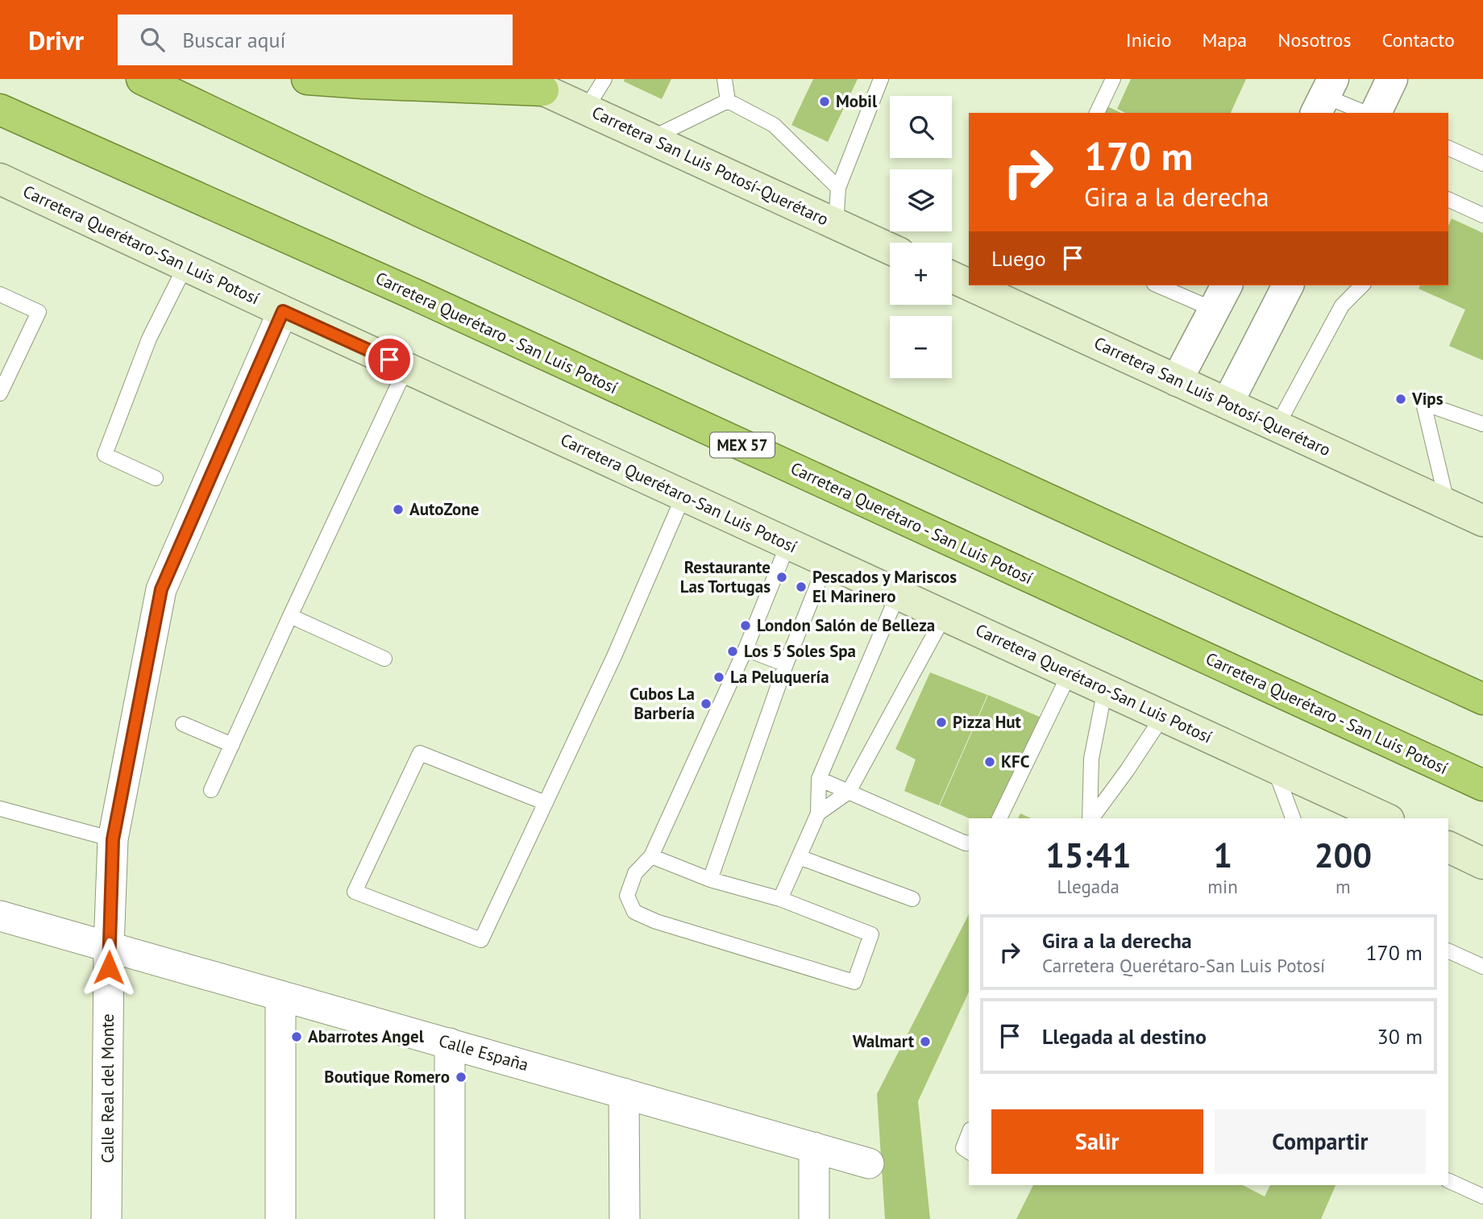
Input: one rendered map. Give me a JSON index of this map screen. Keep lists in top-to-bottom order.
{
  "streets": {
    "highway": ["Carretera Querétaro - San Luis Potosí", "MEX 57"],
    "main road": ["Carretera San Luis Potosí-Querétaro", "Carretera Querétaro-San Luis Potosí"],
    "street": ["Calle España", "Calle Real del Monte"]
  },
  "crossings": [
    ["Carretera Querétaro-San Luis Potosí", "Calle Real del Monte"],
    ["Calle España", "Calle Real del Monte"]
  ],
  "places": [
    "Mobil",
    "Vips",
    "AutoZone",
    "Restaurante Las Tortugas",
    "Pescados y Mariscos El Marinero",
    "London Salón de Belleza",
    "Los 5 Soles Spa",
    "La Peluquería",
    "Cubos La Barbería",
    "Pizza Hut",
    "KFC",
    "Abarrotes Angel",
    "Walmart",
    "Boutique Romero"
  ],
  "page": {
    "header": "Drivr",
    "search": "Buscar aquí",
    "nav": [
      "Inicio",
      "Mapa",
      "Nosotros",
      "Contacto"
    ],
    "map_buttons": ["+", "−"],
    "turn": ["170 m", "Gira a la derecha"],
    "then": "Luego",
    "eta": [
      "15:41",
      "Llegada",
      "1",
      "min",
      "200",
      "m"
    ],
    "list": [
      {
        "name": "Gira a la derecha",
        "note": "Carretera Querétaro-San Luis Potosí",
        "value": "170 m"
      },
      {
        "name": "Llegada al destino",
        "value": "30 m"
      }
    ],
    "buttons": ["Salir", "Compartir"]
  }
}
